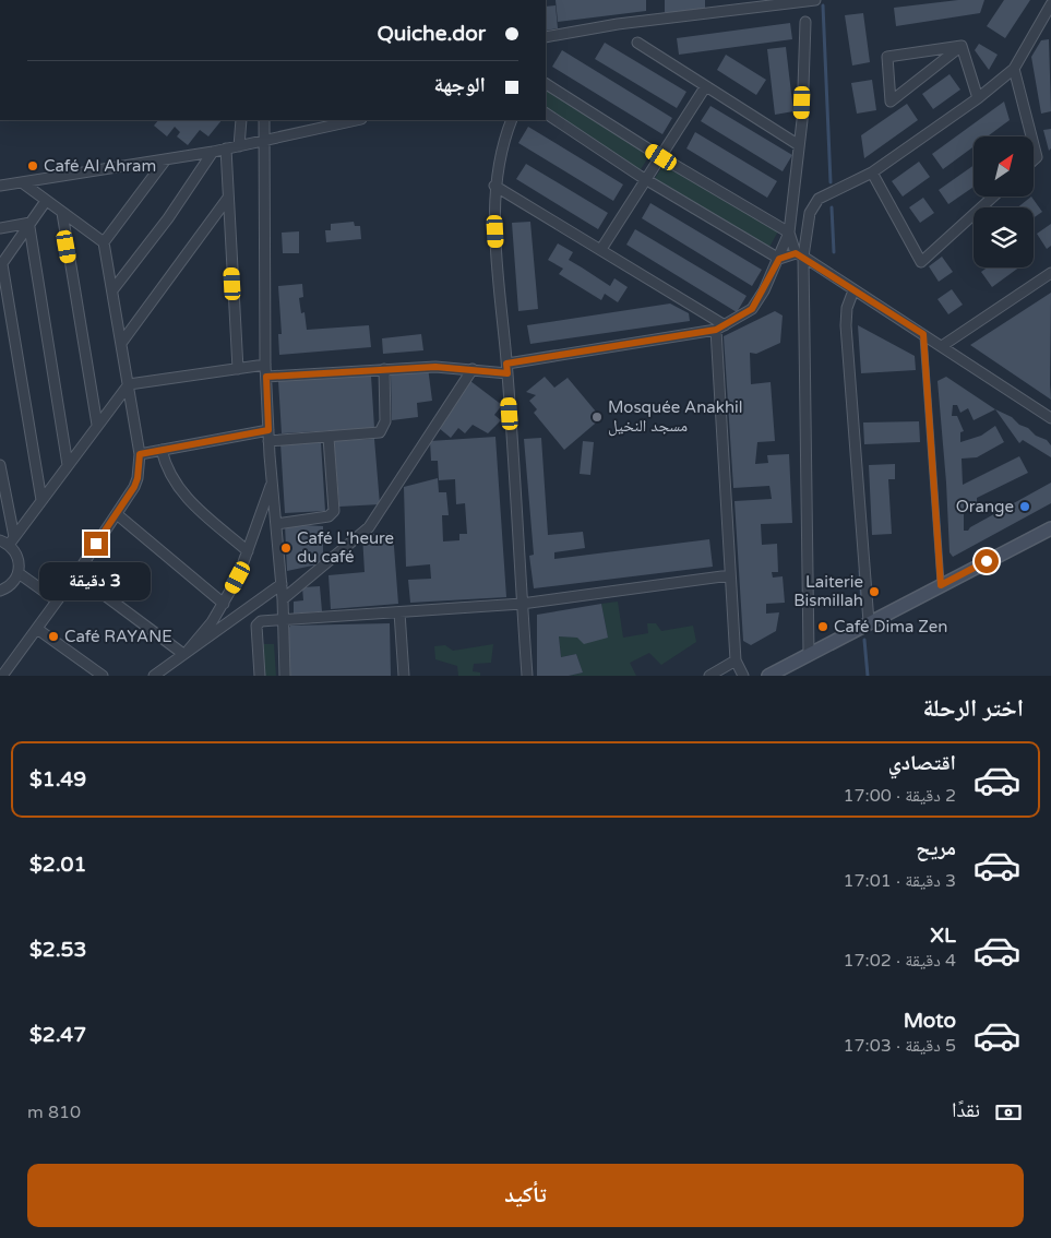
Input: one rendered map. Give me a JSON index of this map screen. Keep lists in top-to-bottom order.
{
  "places": [
    "Café Al Ahram",
    "Mosquée Anakhil مسجد النخيل",
    "Orange",
    "Café L'heure du café",
    "Laiterie Bismillah",
    "Café Dima Zen",
    "Café RAYANE"
  ],
  "north": "top right",
  "page": {
    "banner": ["Quiche.dor", "الوجهة"],
    "bubble": "3 دقيقة",
    "heading": "اختر الرحلة",
    "list": [
      {
        "name": "اقتصادي",
        "note": "2 دقيقة · 17:00",
        "value": "$1.49"
      },
      {
        "name": "مريح",
        "note": "3 دقيقة · 17:01",
        "value": "$2.01"
      },
      {
        "name": "XL",
        "note": "4 دقيقة · 17:02",
        "value": "$2.53"
      },
      {
        "name": "Moto",
        "note": "5 دقيقة · 17:03",
        "value": "$2.47"
      }
    ],
    "pay": ["نقدًا", "810 m"],
    "buttons": "تأكيد"
  }
}
